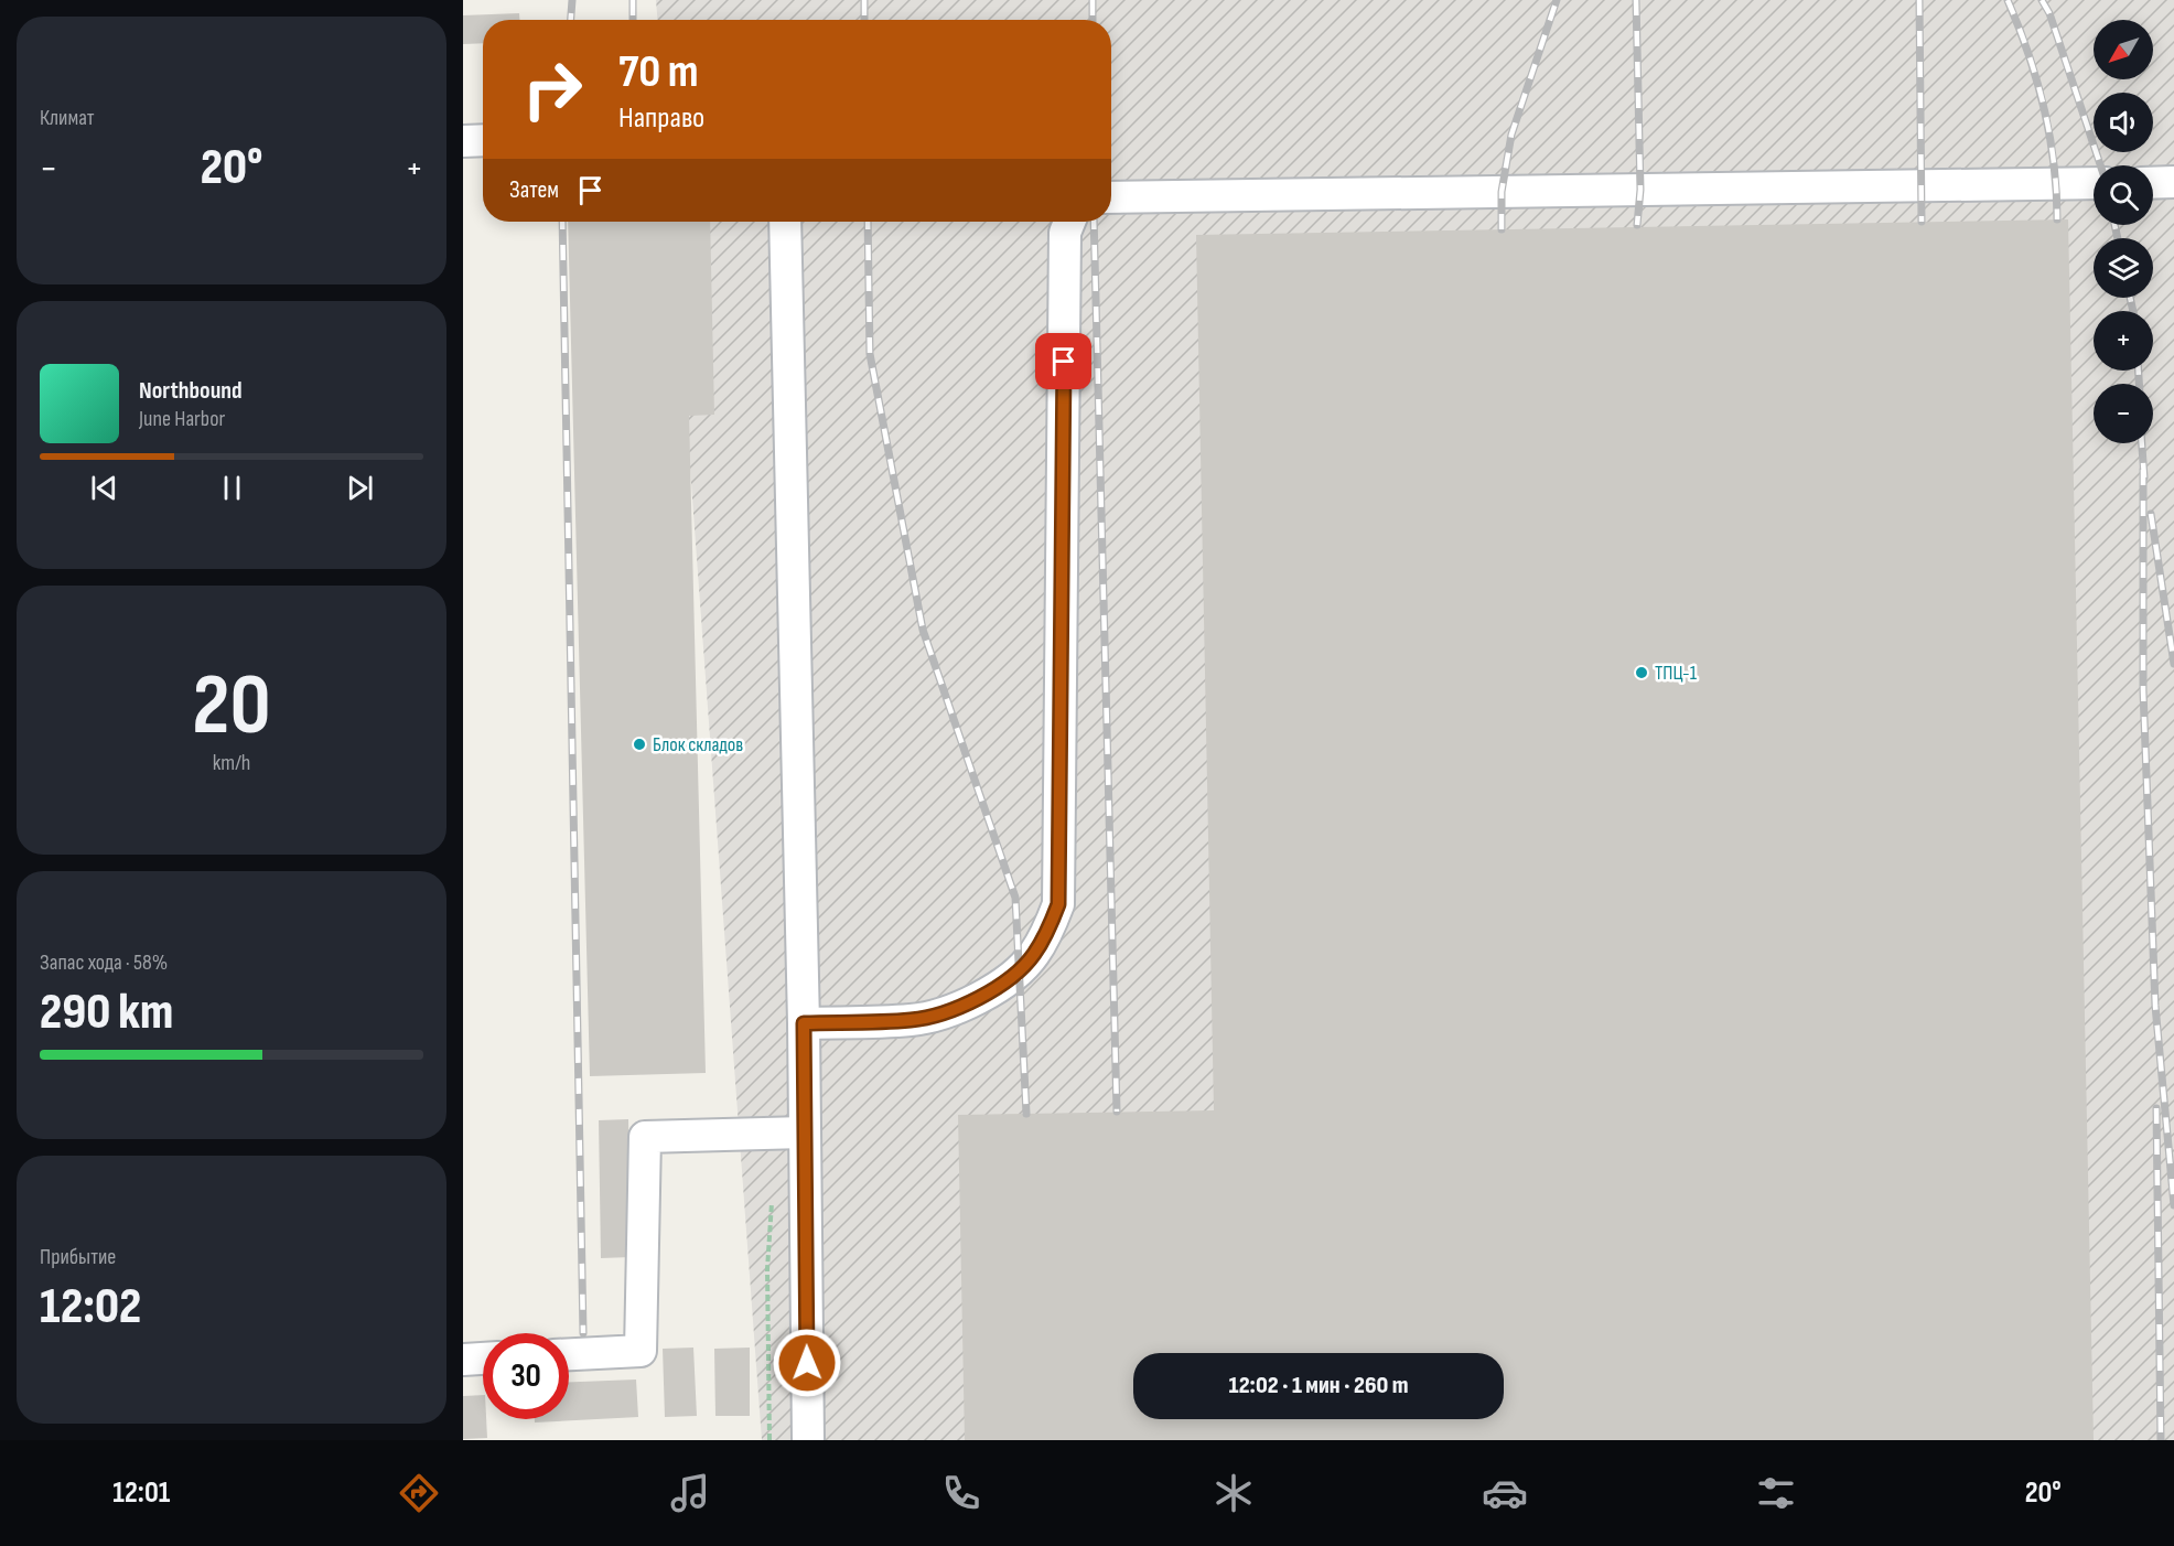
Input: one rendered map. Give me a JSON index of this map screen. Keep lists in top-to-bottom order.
{
  "places": ["ТПЦ-1", "Блок складов"],
  "north": "bottom left",
  "page": {
    "tile": [
      "Климат",
      ["20", "km/h"],
      ["Запас хода · 58%", "290 km"],
      ["Прибытие", "12:02"]
    ],
    "map_buttons": ["+", "−"],
    "turn": ["70 m", "Направо"],
    "heat": ["−", "20°", "+"],
    "then": "Затем",
    "song": ["Northbound", "June Harbor"],
    "limit": "30",
    "trip": "12:02 · 1 мин · 260 m",
    "tabs": ["12:01", "20°"]
  }
}
